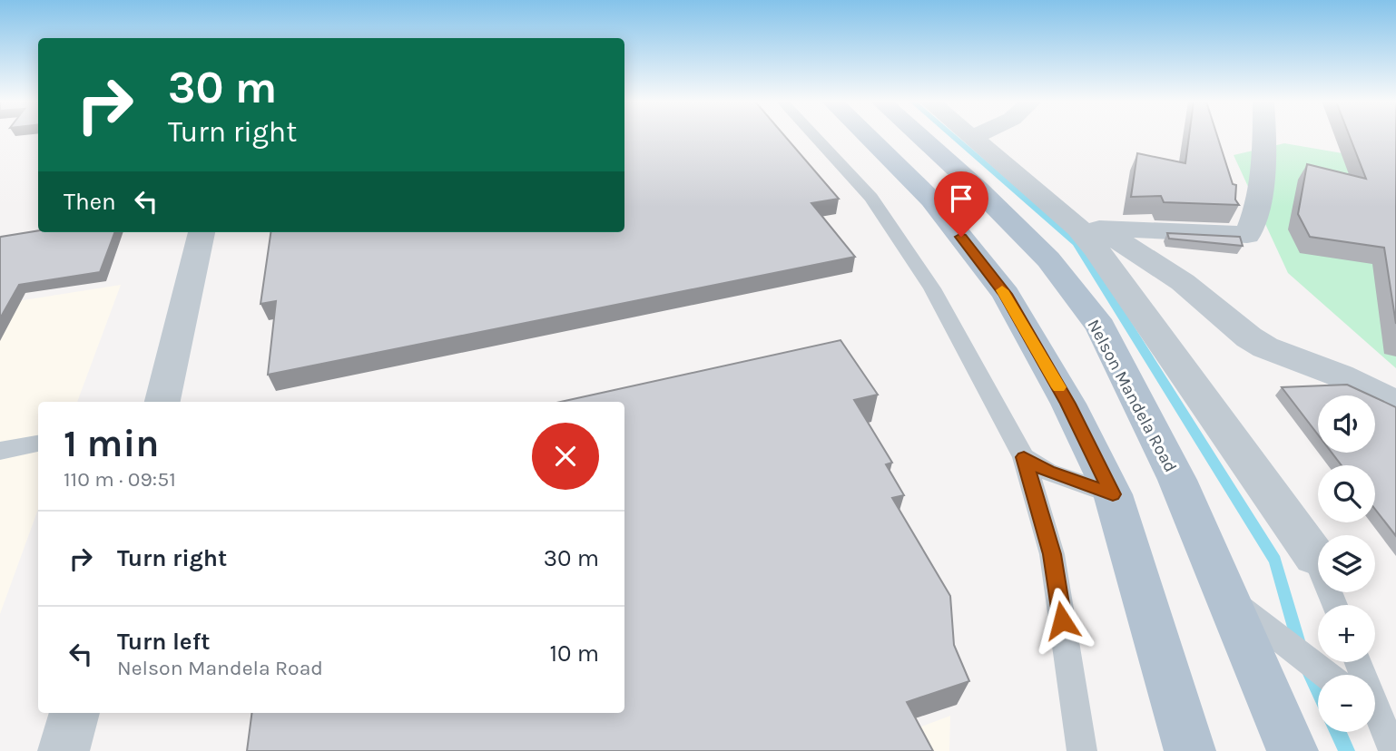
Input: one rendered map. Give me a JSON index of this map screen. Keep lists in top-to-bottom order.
{
  "streets": {
    "main road": ["Nelson Mandela Road"]
  },
  "page": {
    "turn": ["30 m", "Turn right"],
    "then": "Then",
    "map_buttons": ["+", "−"],
    "heading": ["1 min", "110 m · 09:51"],
    "list": [
      {
        "name": "Turn right",
        "value": "30 m"
      },
      {
        "name": "Turn left",
        "note": "Nelson Mandela Road",
        "value": "10 m"
      }
    ]
  }
}
